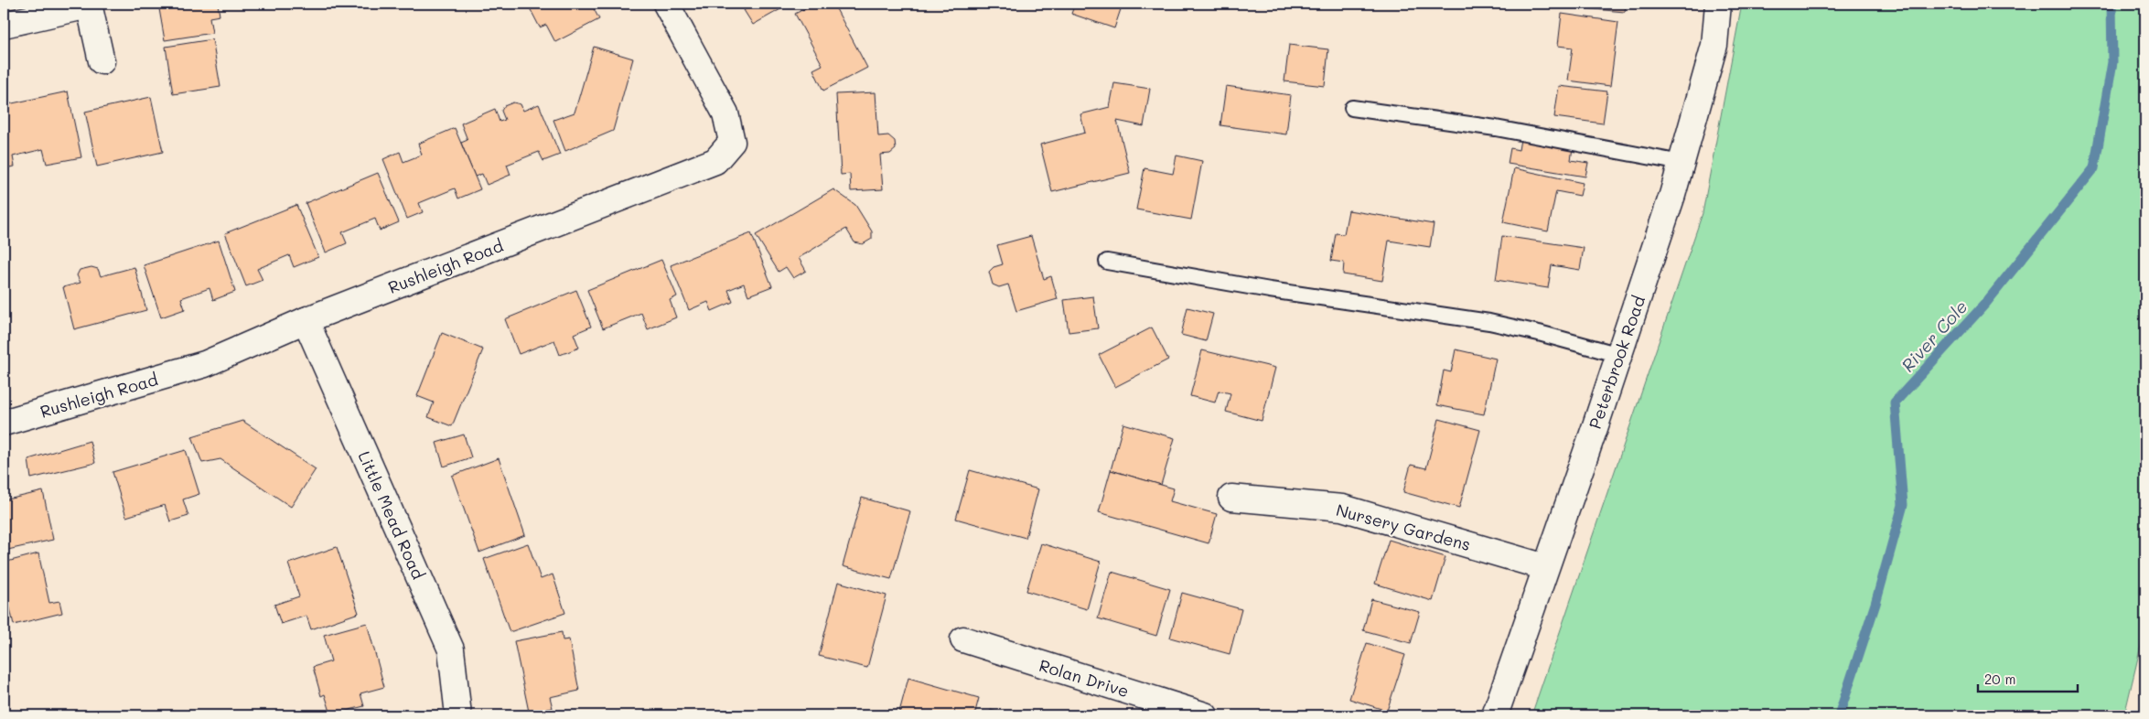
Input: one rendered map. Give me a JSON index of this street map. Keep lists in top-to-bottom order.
{
  "streets": {
    "street": [
      "Rushleigh Road",
      "Peterbrook Road",
      "Little Mead Road",
      "Nursery Gardens",
      "Rolan Drive"
    ]
  },
  "crossings": [
    ["Rushleigh Road", "Little Mead Road"],
    ["Peterbrook Road", "Nursery Gardens"]
  ],
  "water": ["River Cole"],
  "scale_bar": "20 m"
}
